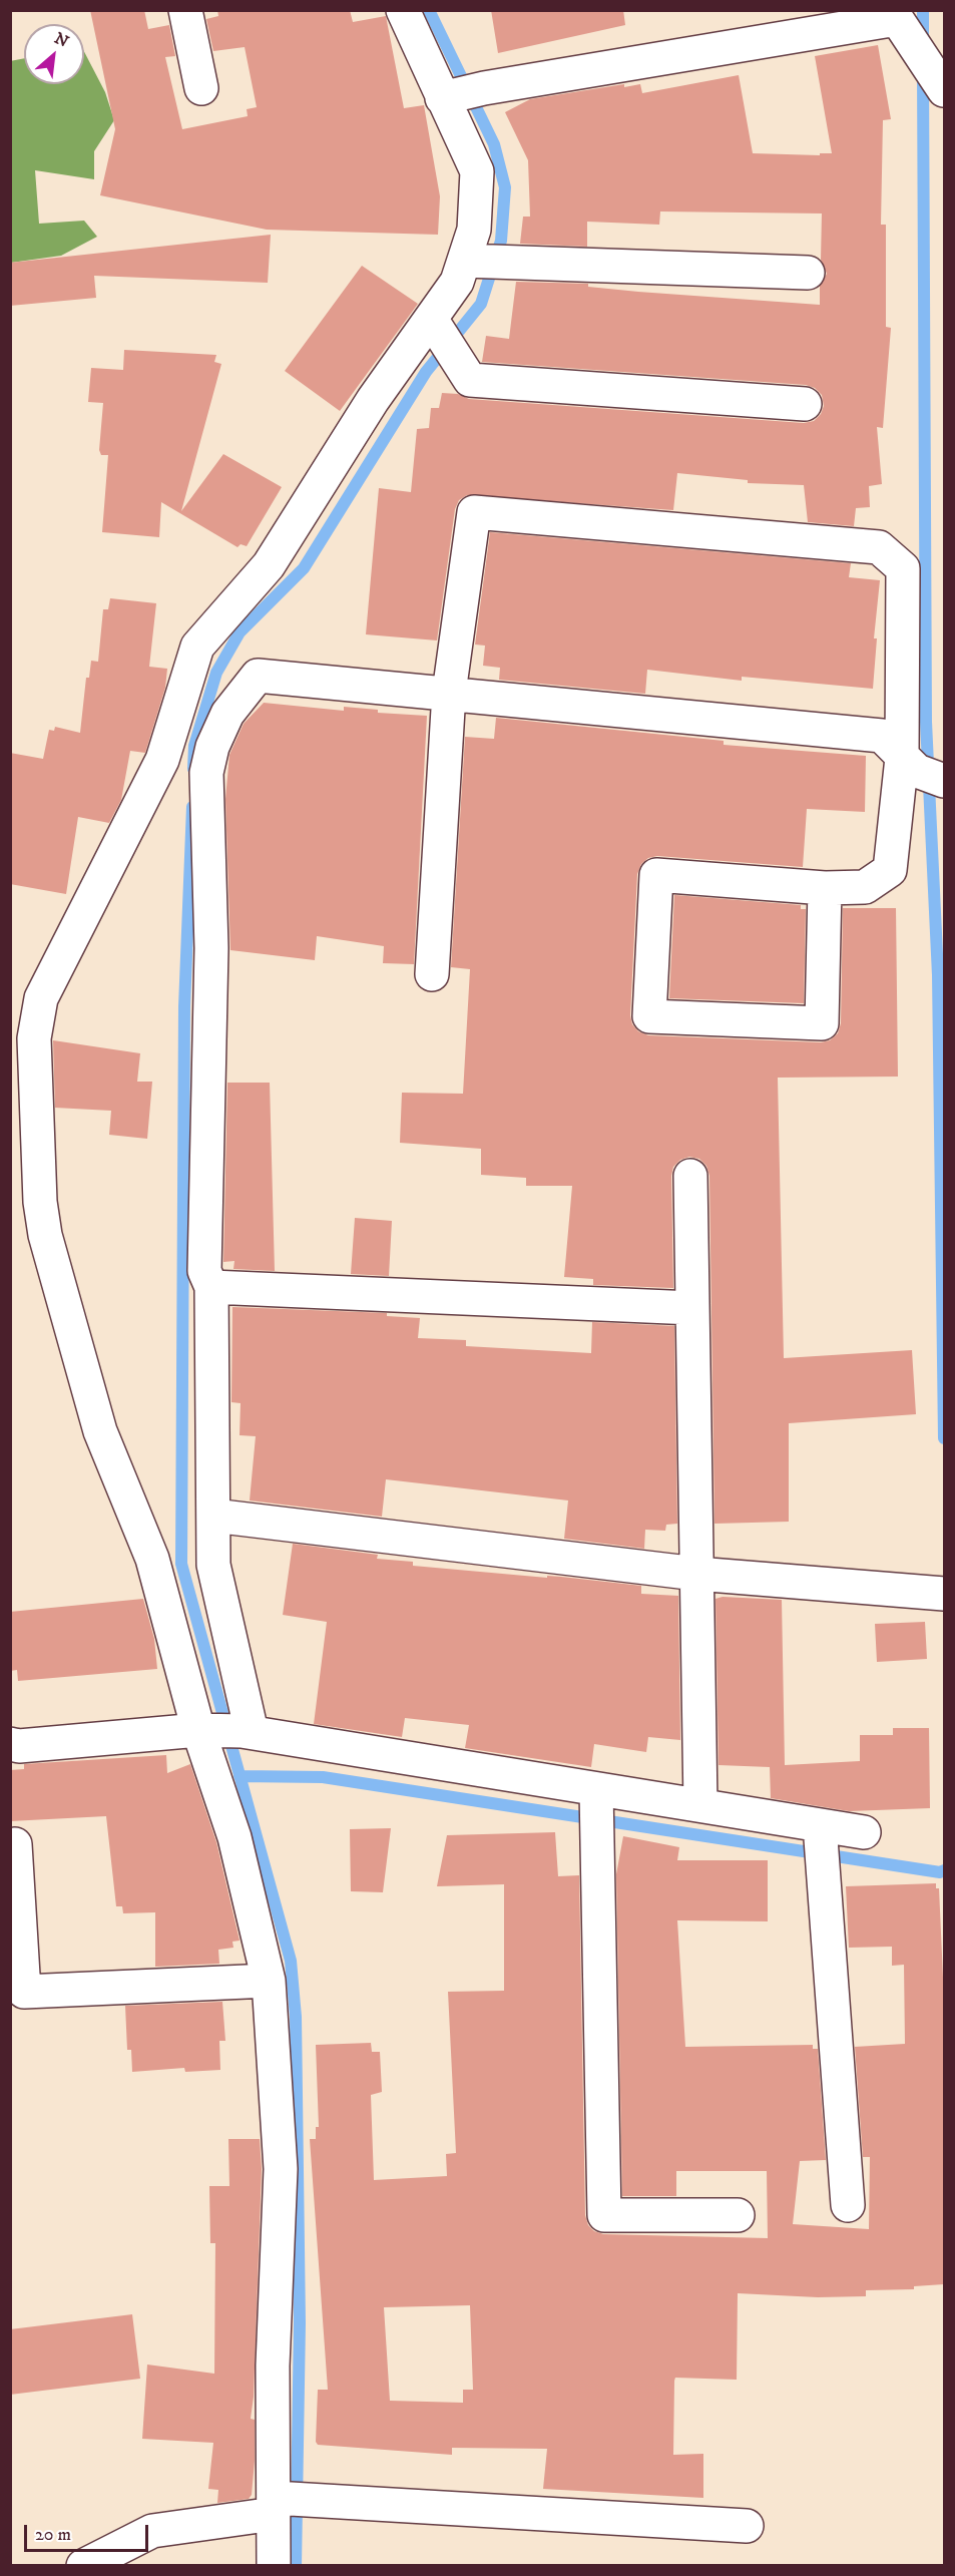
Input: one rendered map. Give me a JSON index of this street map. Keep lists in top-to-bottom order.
{
  "scale_bar": "20 m",
  "north": "top right"
}
